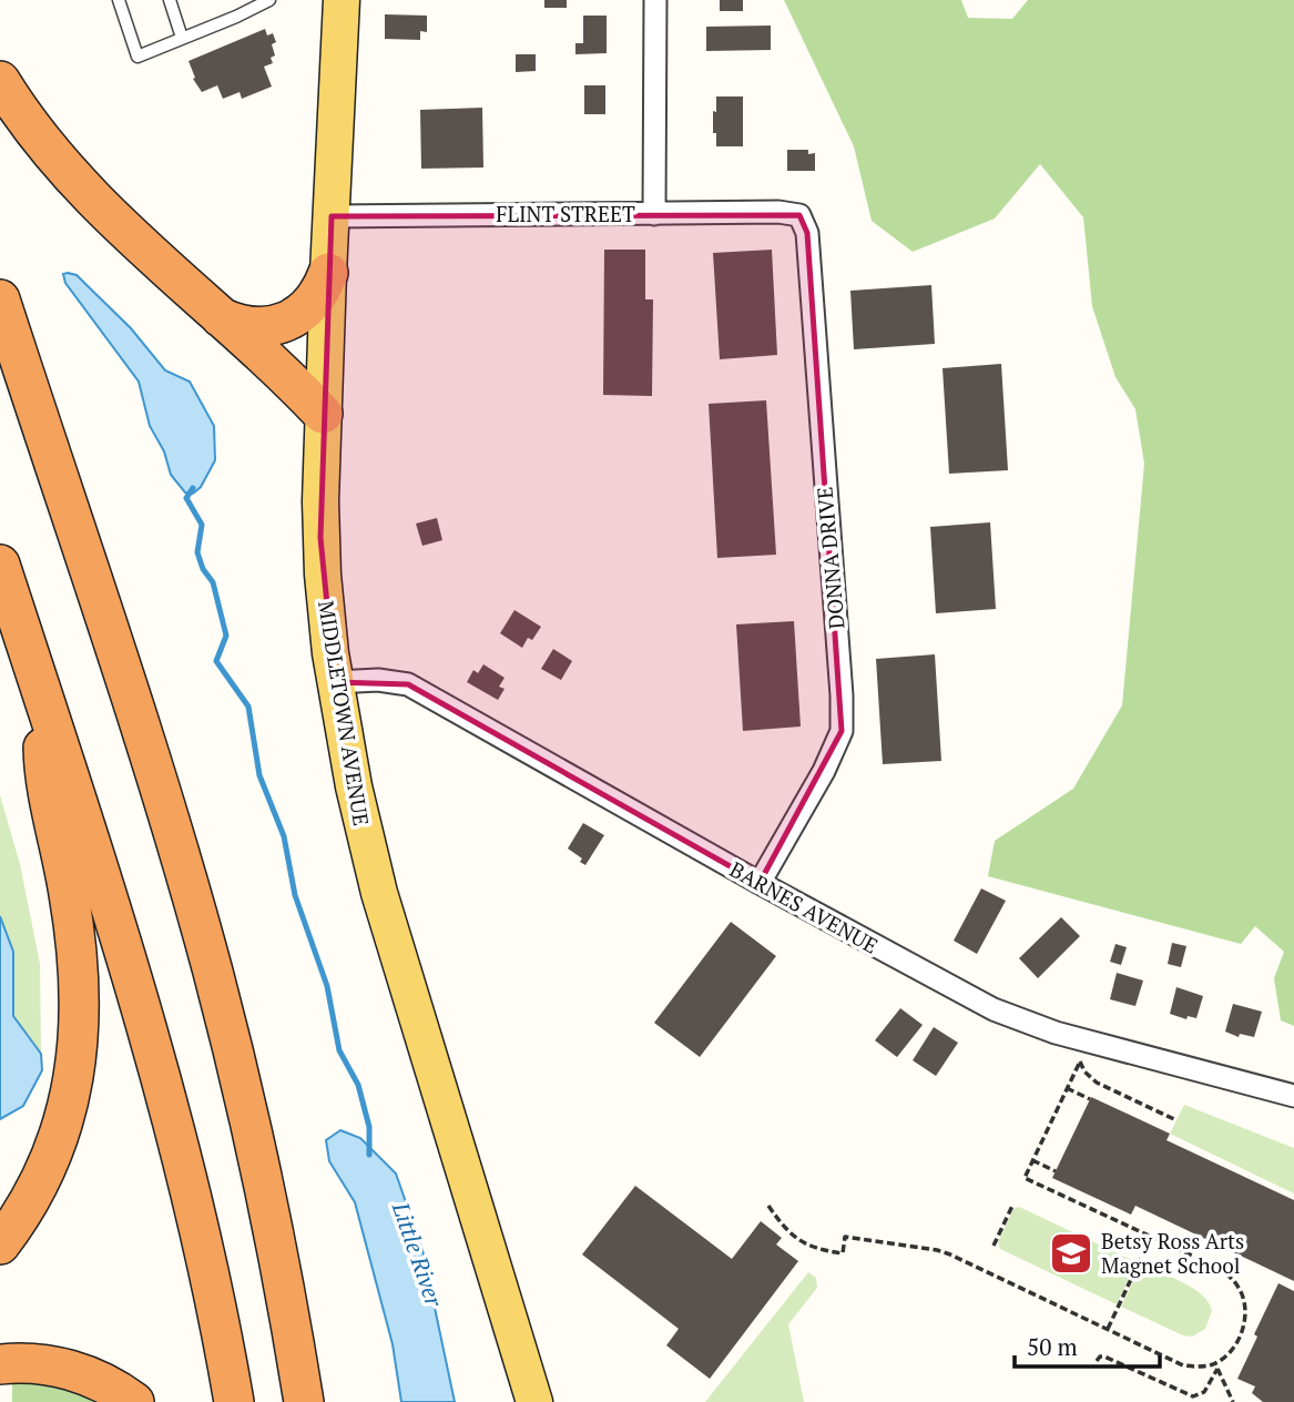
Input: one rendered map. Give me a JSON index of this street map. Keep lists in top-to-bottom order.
{
  "streets": {
    "main road": ["MIDDLETOWN AVENUE"],
    "street": ["FLINT STREET", "DONNA DRIVE", "BARNES AVENUE"]
  },
  "crossings": [
    ["FLINT STREET", "DONNA DRIVE"],
    ["FLINT STREET", "MIDDLETOWN AVENUE"],
    ["DONNA DRIVE", "BARNES AVENUE"],
    ["MIDDLETOWN AVENUE", "BARNES AVENUE"]
  ],
  "water": ["Little River"],
  "places": {
    "school or university": ["Betsy Ross Arts Magnet School"]
  },
  "scale_bar": "50 m"
}
